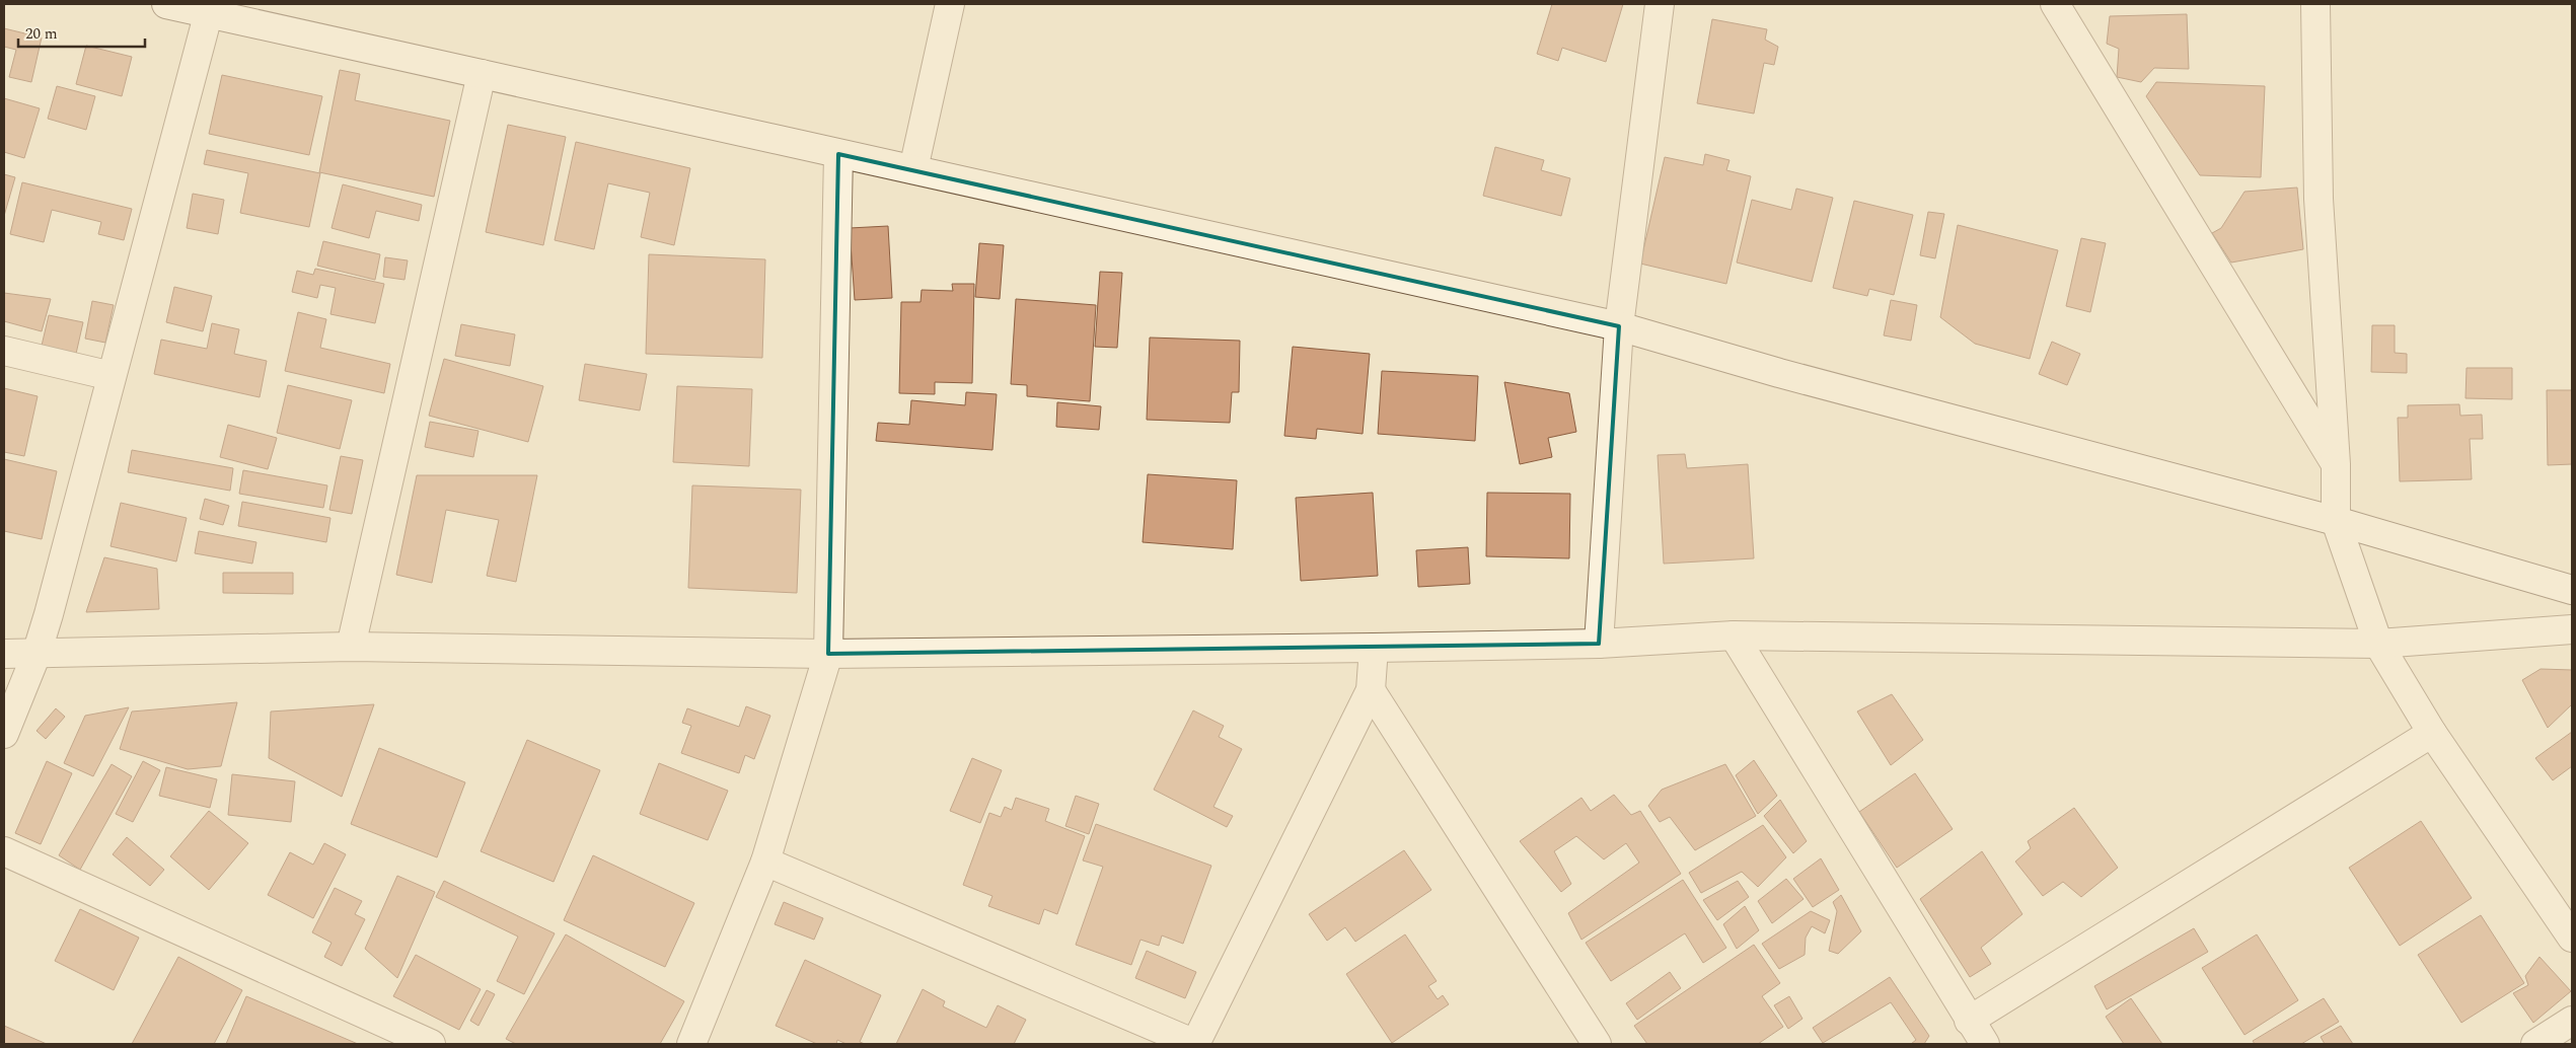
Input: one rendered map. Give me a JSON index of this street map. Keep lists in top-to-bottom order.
{
  "scale_bar": "20 m"
}
